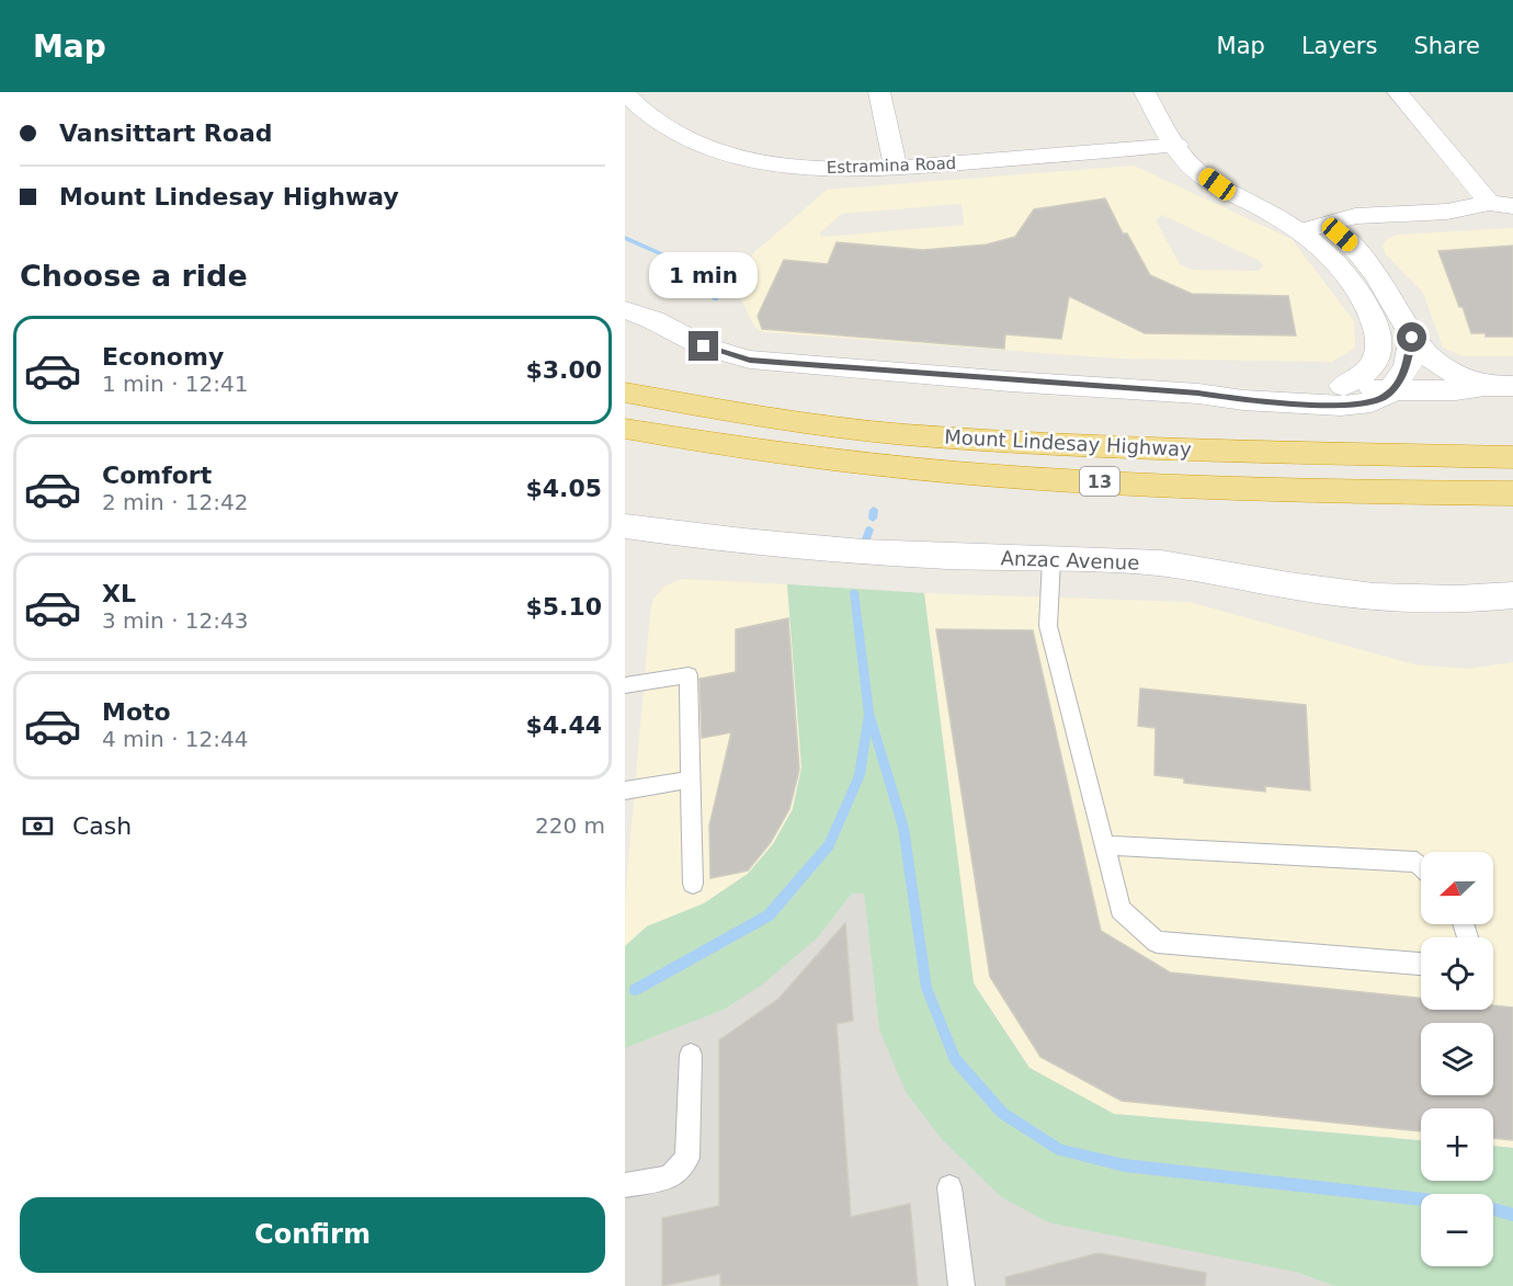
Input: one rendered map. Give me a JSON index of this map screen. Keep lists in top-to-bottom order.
{
  "streets": {
    "highway": ["Mount Lindesay Highway", "13"],
    "street": ["Estramina Road", "Anzac Avenue"]
  },
  "north": "left",
  "page": {
    "header": "Map",
    "nav": ["Map", "Layers", "Share"],
    "banner": ["Vansittart Road", "Mount Lindesay Highway"],
    "heading": "Choose a ride",
    "bubble": "1 min",
    "list": [
      {
        "name": "Economy",
        "note": "1 min · 12:41",
        "value": "$3.00"
      },
      {
        "name": "Comfort",
        "note": "2 min · 12:42",
        "value": "$4.05"
      },
      {
        "name": "XL",
        "note": "3 min · 12:43",
        "value": "$5.10"
      },
      {
        "name": "Moto",
        "note": "4 min · 12:44",
        "value": "$4.44"
      }
    ],
    "pay": ["Cash", "220 m"],
    "map_buttons": ["+", "−"],
    "buttons": "Confirm"
  }
}
